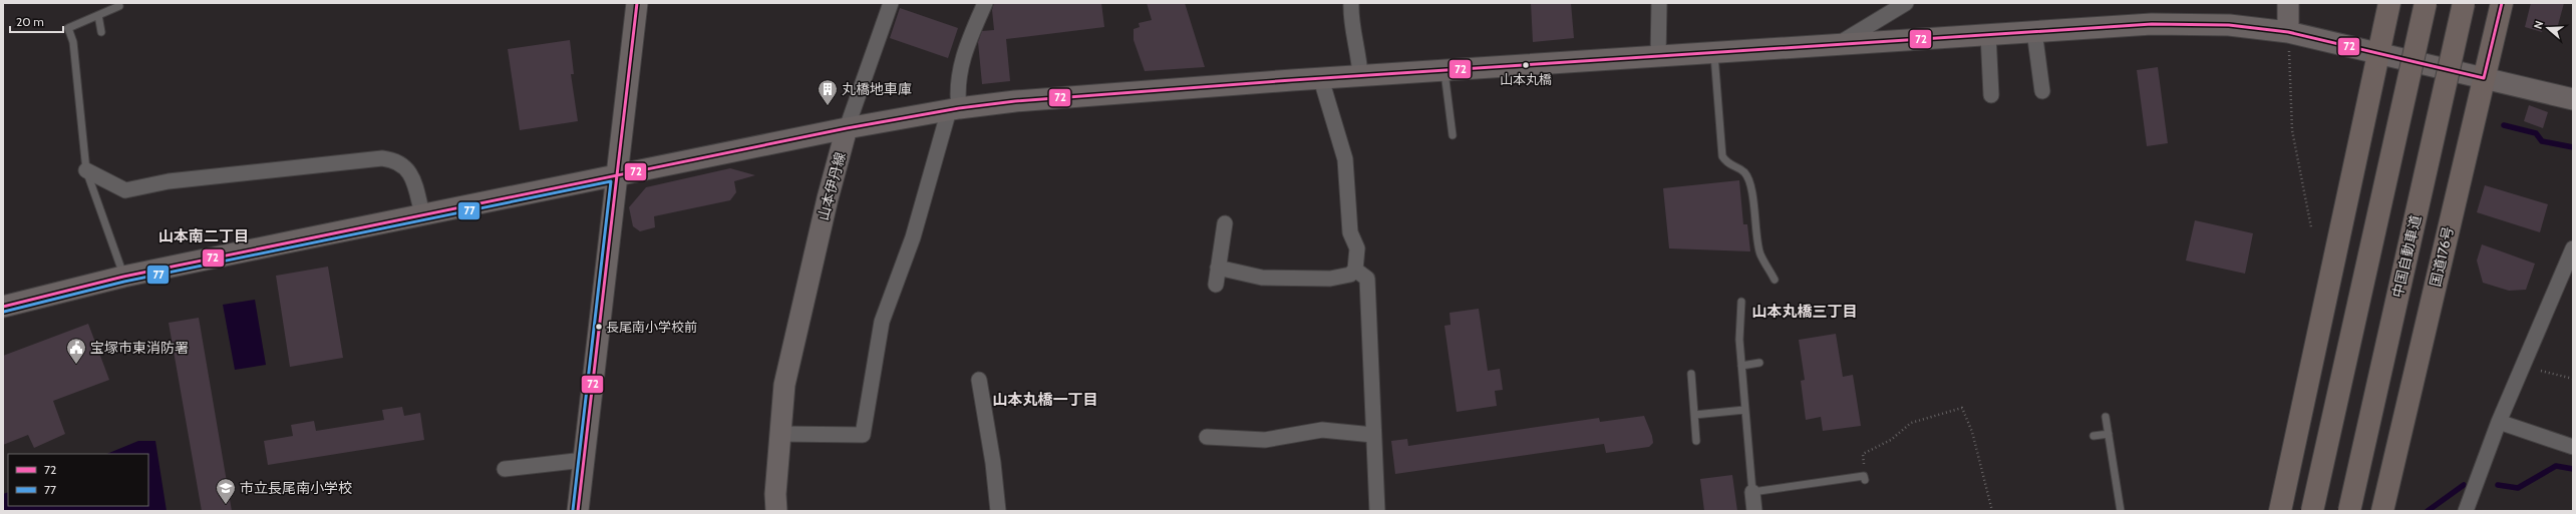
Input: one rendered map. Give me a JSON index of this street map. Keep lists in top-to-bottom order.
{
  "streets": {
    "highway": ["中国自動車道", "国道176号"],
    "main road": ["山本伊丹線"]
  },
  "districts": ["山本南二丁目", "山本丸橋三丁目", "山本丸橋一丁目"],
  "places": {
    "other": ["山本丸橋", "長尾南小学校前"],
    "building": ["丸橋地車庫"],
    "public building": ["宝塚市東消防署"],
    "school or university": ["市立長尾南小学校"]
  },
  "lines": ["transit line 72", "transit line 77"],
  "legend": ["72", "77"],
  "scale_bar": "20 m",
  "north": "left"
}
